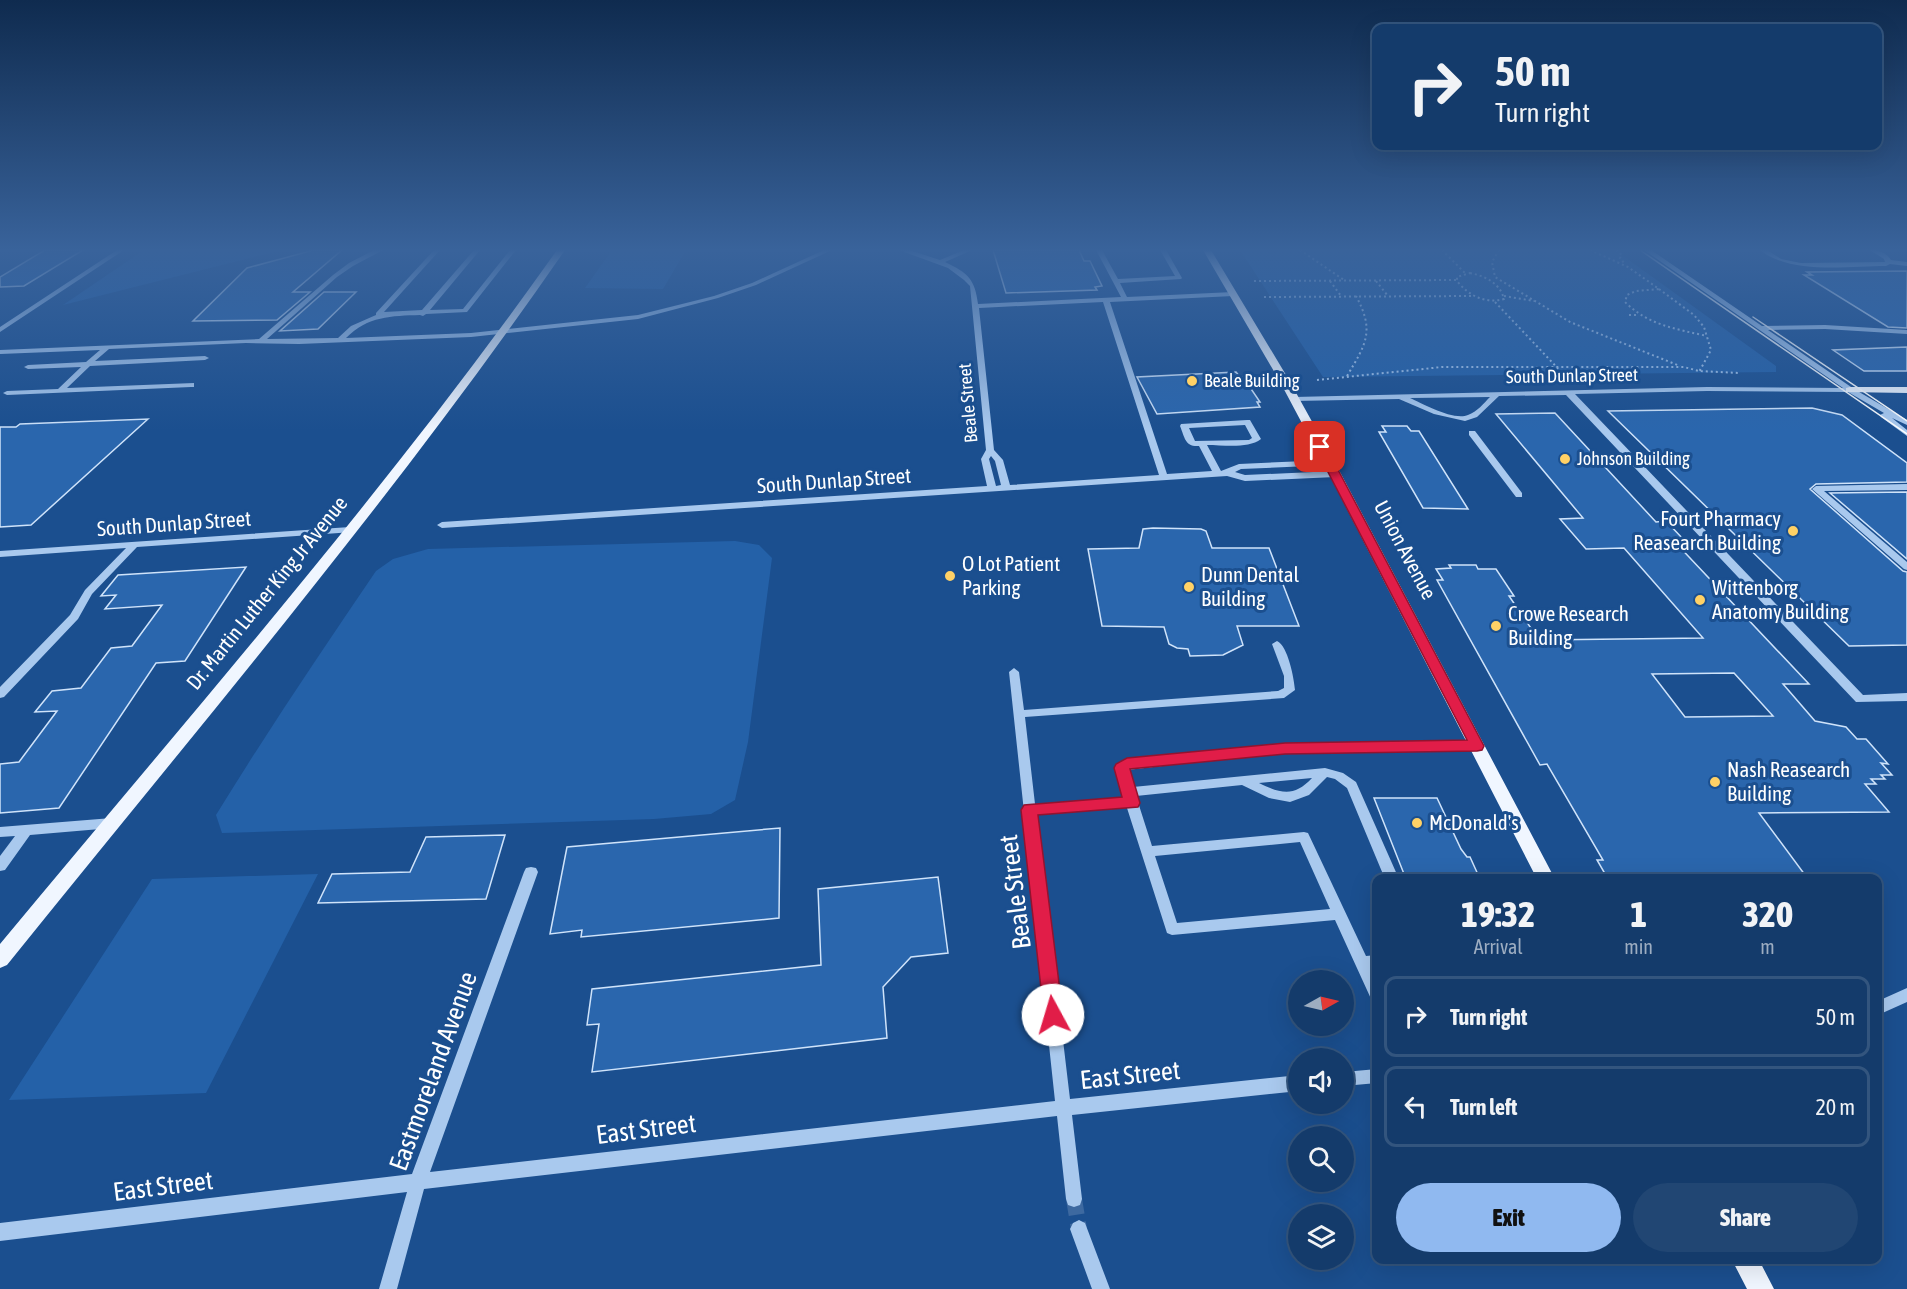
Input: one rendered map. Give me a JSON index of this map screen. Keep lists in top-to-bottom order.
{
  "streets": {
    "main road": ["Union Avenue", "Dr. Martin Luther King Jr Avenue"],
    "street": [
      "South Dunlap Street",
      "Beale Street",
      "Eastmoreland Avenue",
      "East Street"
    ]
  },
  "crossings": [
    ["South Dunlap Street", "Beale Street"],
    ["South Dunlap Street", "Union Avenue"],
    ["South Dunlap Street", "Dr. Martin Luther King Jr Avenue"],
    ["Beale Street", "East Street"],
    ["Eastmoreland Avenue", "East Street"]
  ],
  "places": [
    "Beale Building",
    "Johnson Building",
    "Fourt Pharmacy Reasearch Building",
    "O Lot Patient Parking",
    "Dunn Dental Building",
    "Wittenborg Anatomy Building",
    "Crowe Research Building",
    "Nash Reasearch Building",
    "McDonald's"
  ],
  "north": "right",
  "page": {
    "turn": ["50 m", "Turn right"],
    "eta": [
      "19:32",
      "Arrival",
      "1",
      "min",
      "320",
      "m"
    ],
    "list": [
      {
        "name": "Turn right",
        "value": "50 m"
      },
      {
        "name": "Turn left",
        "value": "20 m"
      }
    ],
    "buttons": ["Exit", "Share"]
  }
}
